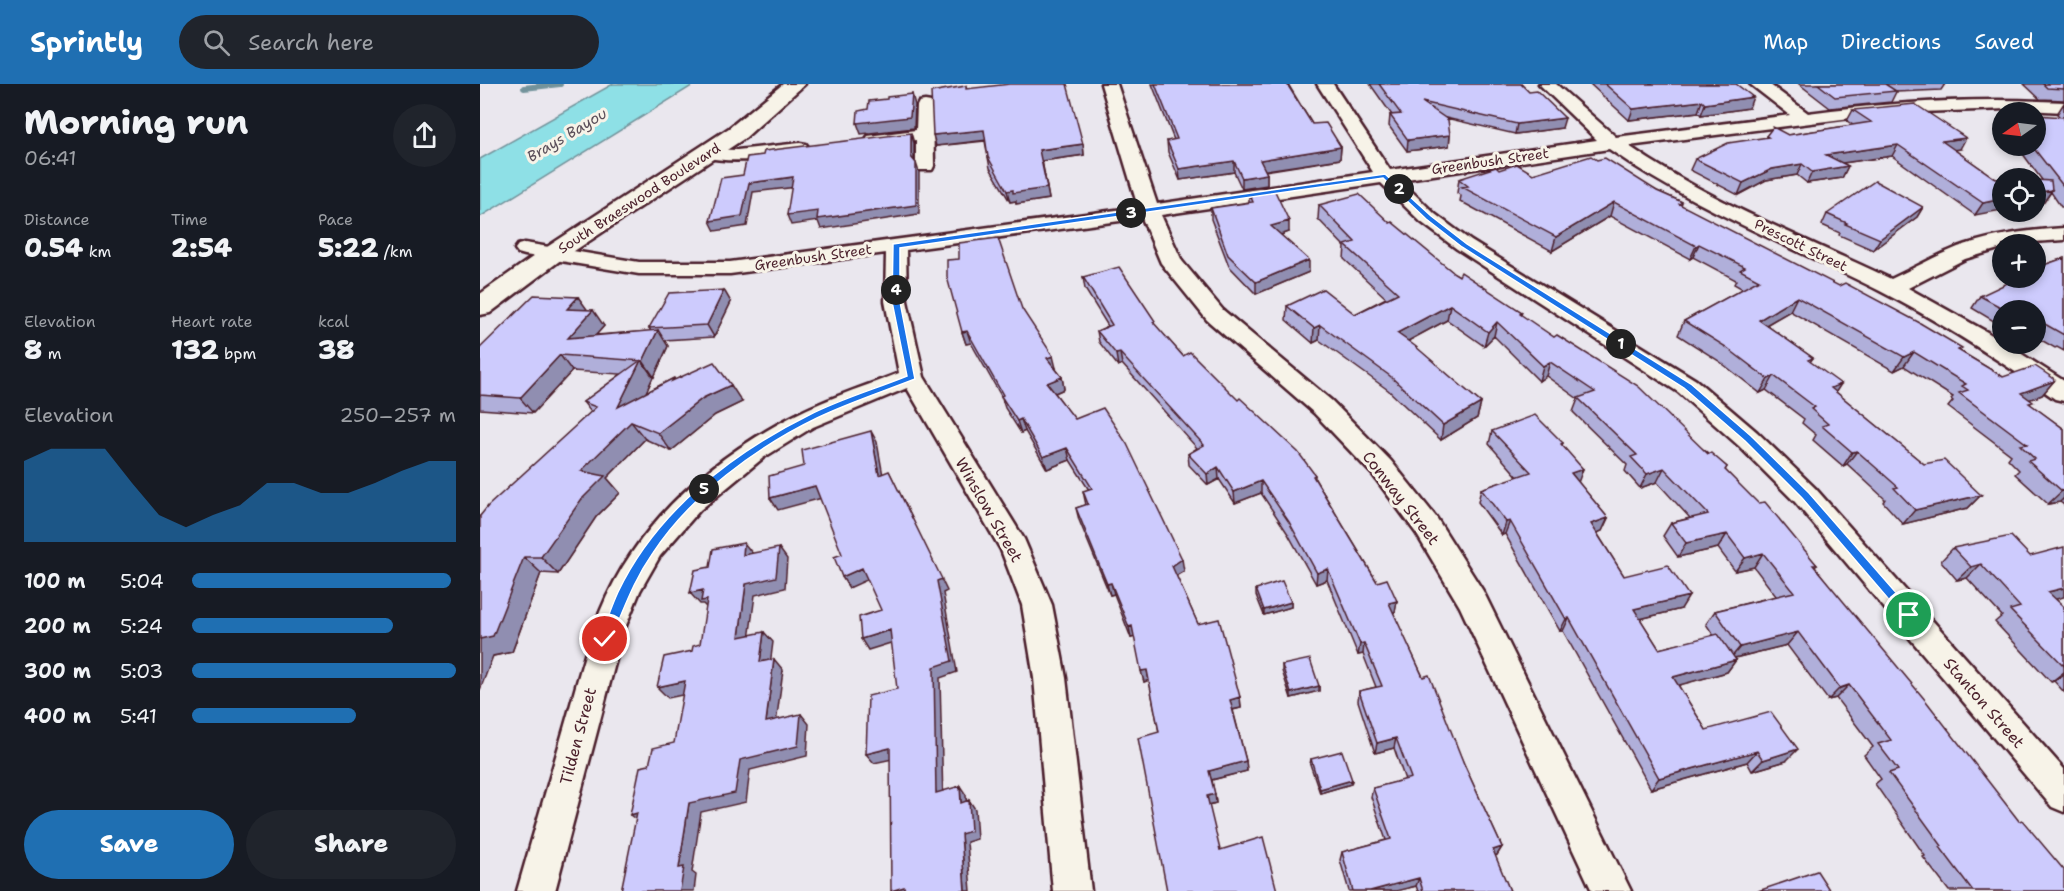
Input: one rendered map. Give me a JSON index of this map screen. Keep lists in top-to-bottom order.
{
  "streets": {
    "main road": ["South Braeswood Boulevard"],
    "street": [
      "Greenbush Street",
      "Prescott Street",
      "Conway Street",
      "Winslow Street",
      "Stanton Street",
      "Tilden Street"
    ]
  },
  "crossings": [
    ["Greenbush Street", "South Braeswood Boulevard"],
    ["Greenbush Street", "Prescott Street"],
    ["Greenbush Street", "Conway Street"],
    ["Greenbush Street", "Winslow Street"],
    ["Greenbush Street", "Stanton Street"],
    ["Winslow Street", "Tilden Street"]
  ],
  "water": ["Brays Bayou"],
  "north": "left",
  "page": {
    "header": "Sprintly",
    "search": "Search here",
    "nav": ["Map", "Directions", "Saved"],
    "heading": ["Morning run", "06:41"],
    "map_buttons": ["+", "−"],
    "pins": [
      "2",
      "3",
      "4",
      "1",
      "5"
    ],
    "stats": [
      ["Distance", "0.54 km"],
      ["Time", "2:54"],
      ["Pace", "5:22 /km"],
      ["Elevation", "8 m"],
      ["Heart rate", "132 bpm"],
      ["kcal", "38"]
    ],
    "chart": ["Elevation", "250–257 m"],
    "list": [
      {
        "name": "100 m",
        "note": "5:04"
      },
      {
        "name": "200 m",
        "note": "5:24"
      },
      {
        "name": "300 m",
        "note": "5:03"
      },
      {
        "name": "400 m",
        "note": "5:41"
      }
    ],
    "buttons": ["Save", "Share"]
  }
}
